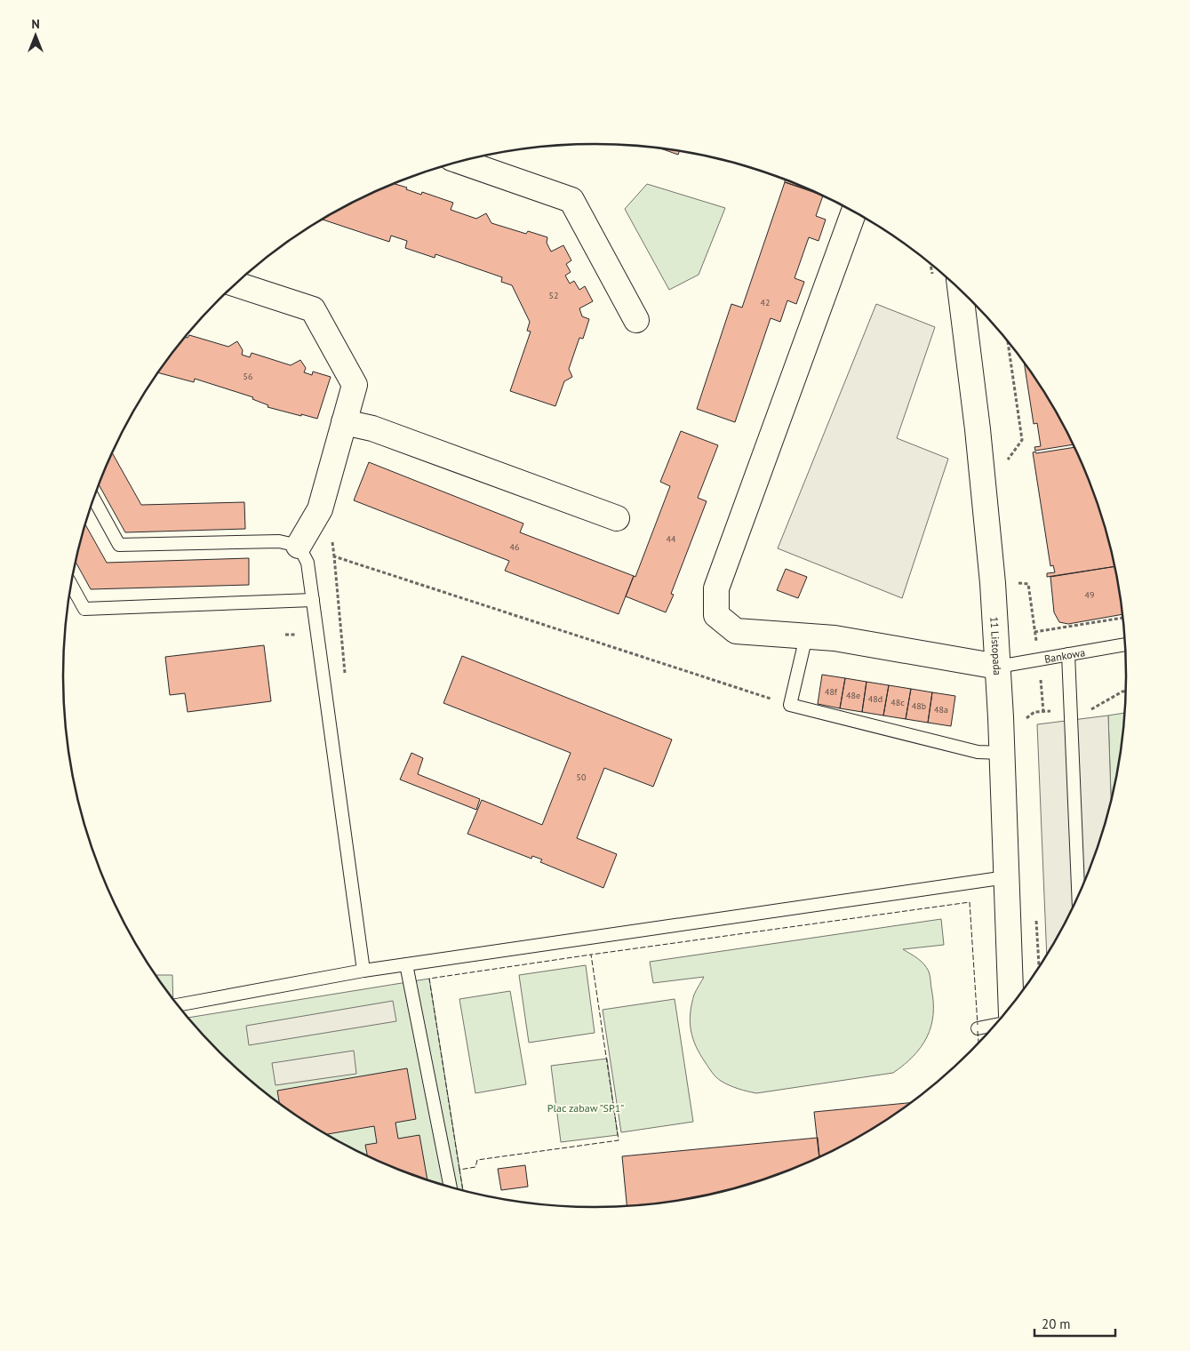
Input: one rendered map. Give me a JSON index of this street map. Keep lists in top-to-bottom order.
{
  "streets": {
    "street": ["11 Listopada"],
    "lane": ["Bankowa"]
  },
  "crossings": [
    ["11 Listopada", "Bankowa"]
  ],
  "parks": ["Plac zabaw \"SP1\""],
  "house_numbers": [
    "52",
    "42",
    "56",
    "44",
    "46",
    "49",
    "48f",
    "48e",
    "48d",
    "48c",
    "48b",
    "48a",
    "50"
  ],
  "scale_bar": "20 m",
  "north": "top"
}
